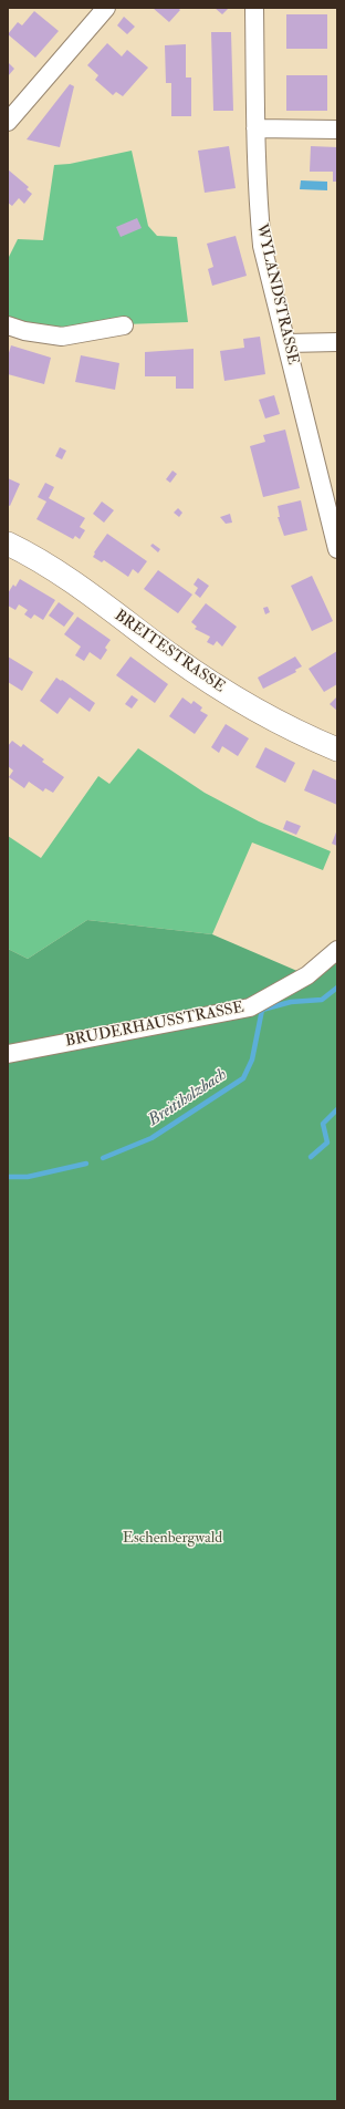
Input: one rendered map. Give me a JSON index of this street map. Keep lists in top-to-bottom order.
{
  "streets": {
    "main road": ["BREITESTRASSE"],
    "street": ["WYLANDSTRASSE", "BRUDERHAUSSTRASSE"]
  },
  "water": ["Breitiholzbach"],
  "parks": ["Eschenbergwald"]
}
